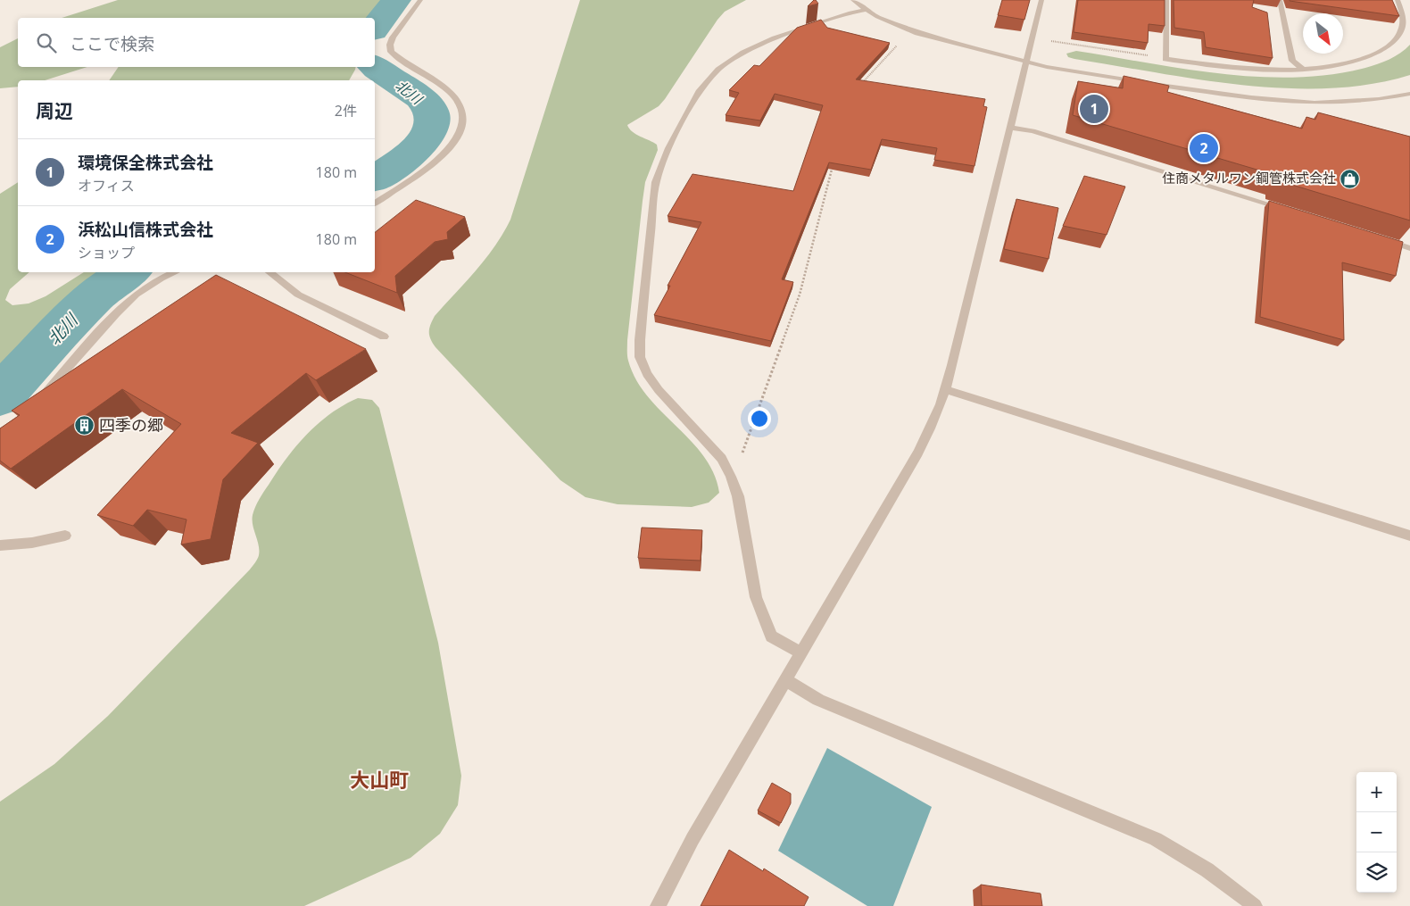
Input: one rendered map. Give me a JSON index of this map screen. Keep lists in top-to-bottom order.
{
  "districts": ["大山町"],
  "water": ["北川"],
  "places": {
    "shop": ["住商メタルワン鋼管株式会社"],
    "building": ["四季の郷"]
  },
  "north": "bottom right",
  "page": {
    "search": "ここで検索",
    "heading": ["周辺", "2件"],
    "pins": ["1", "2"],
    "list": [
      {
        "mark": "1",
        "name": "環境保全株式会社",
        "note": "オフィス",
        "value": "180 m"
      },
      {
        "mark": "2",
        "name": "浜松山信株式会社",
        "note": "ショップ",
        "value": "180 m"
      }
    ],
    "map_buttons": ["+", "−"]
  }
}
